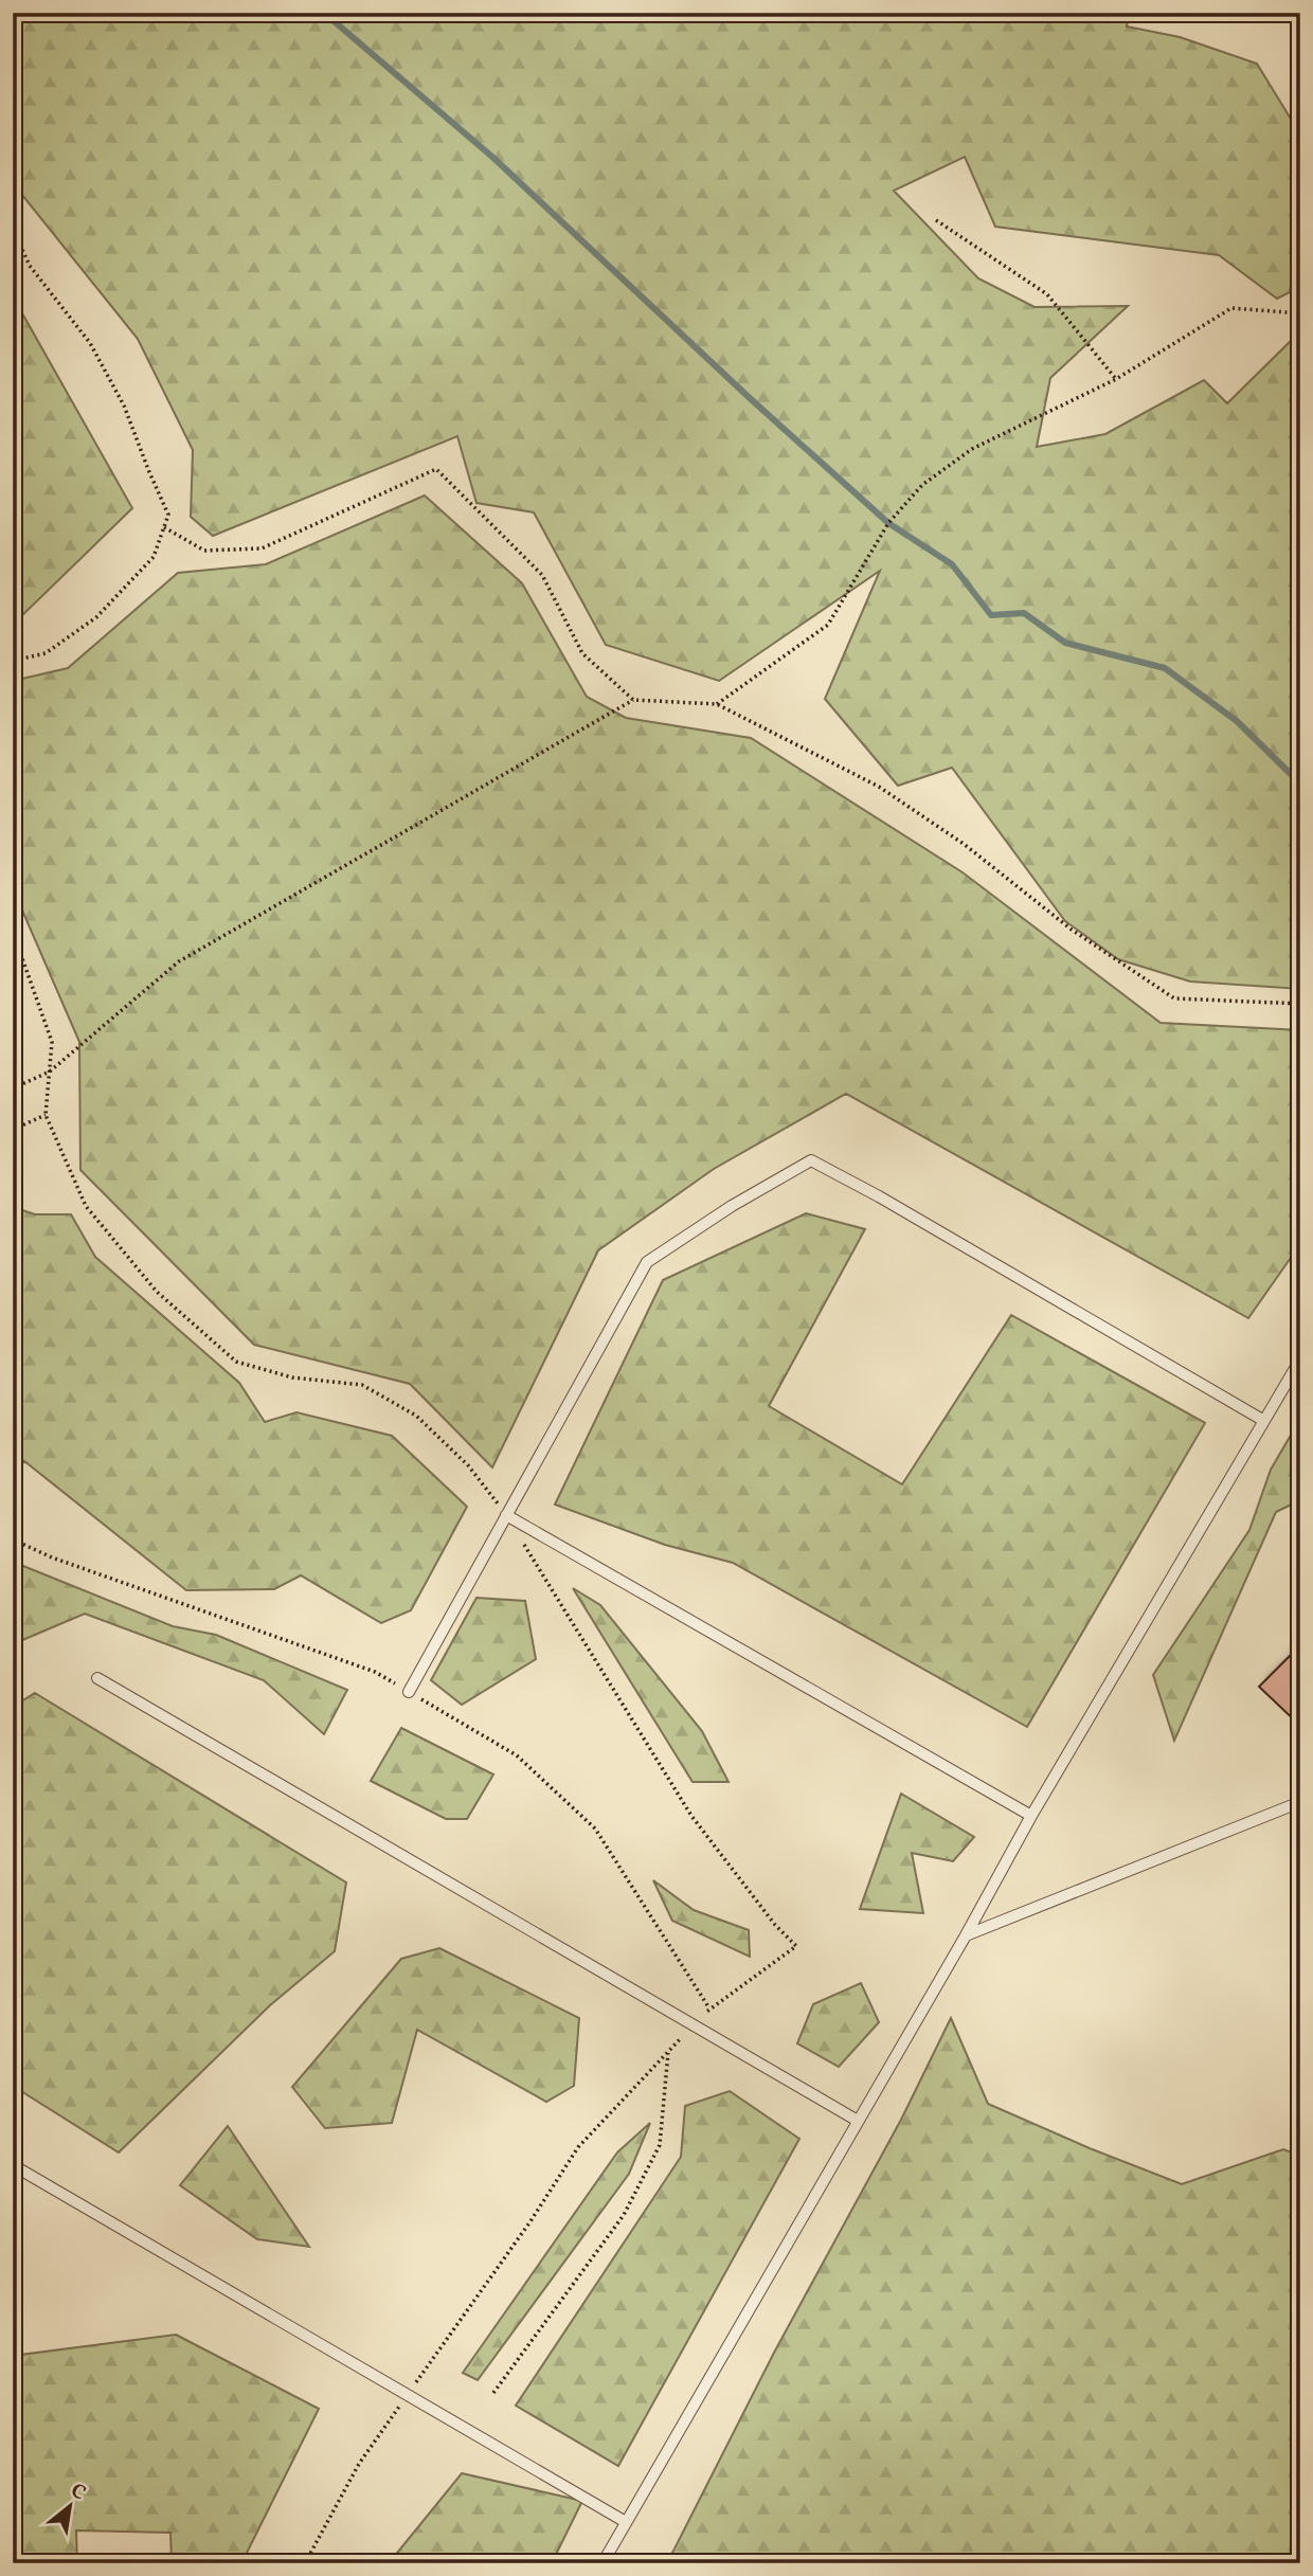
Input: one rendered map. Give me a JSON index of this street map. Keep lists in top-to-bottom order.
{
  "north": "top right"
}
